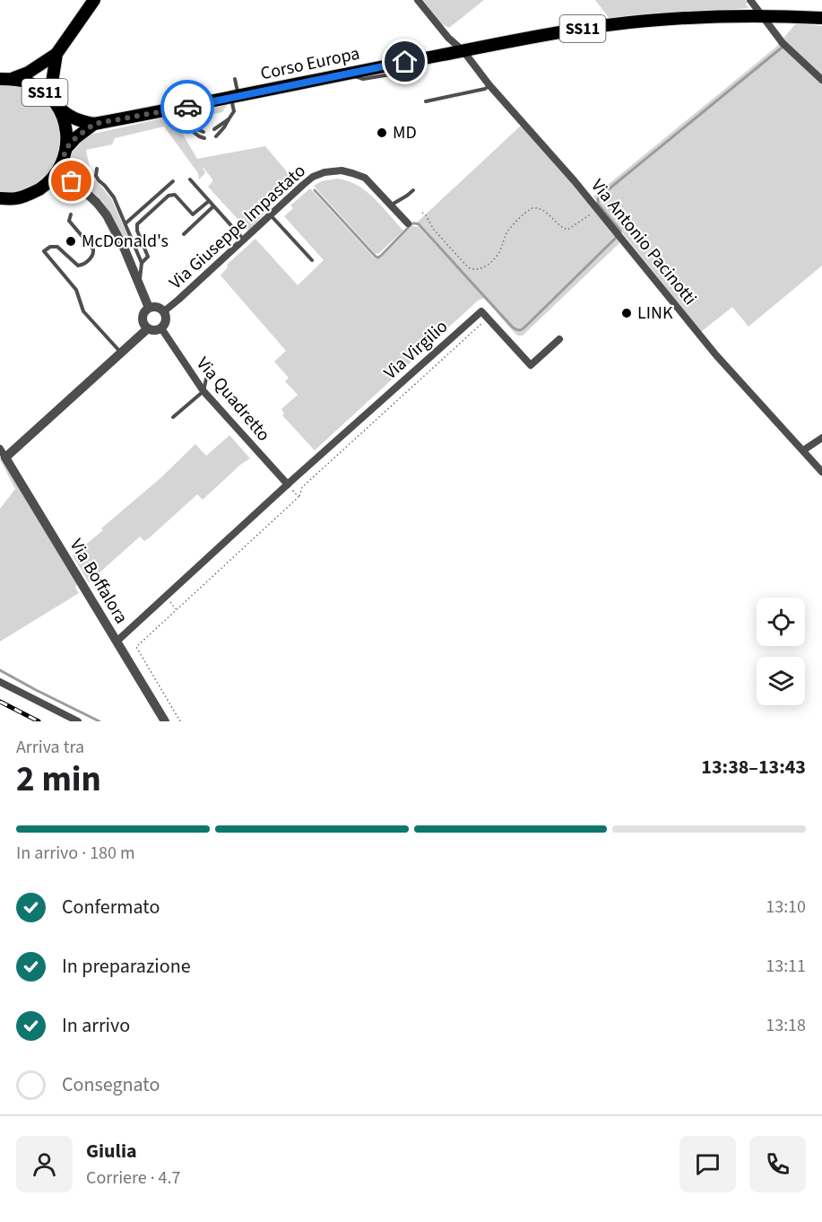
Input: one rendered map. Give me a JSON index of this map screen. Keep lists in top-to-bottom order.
{
  "streets": {
    "main road": ["SS11", "Corso Europa"],
    "street": [
      "Via Giuseppe Impastato",
      "Via Antonio Pacinotti",
      "Via Virgilio",
      "Via Quadretto",
      "Via Boffalora"
    ]
  },
  "crossings": [
    ["SS11", "Corso Europa"],
    ["Corso Europa", "Via Antonio Pacinotti"],
    ["Via Giuseppe Impastato", "Via Quadretto"],
    ["Via Virgilio", "Via Quadretto"]
  ],
  "places": ["MD", "McDonald's", "LINK"],
  "page": {
    "heading": ["2 min", "Arriva tra", "13:38–13:43"],
    "panel": ["Giulia", "Corriere · 4.7"],
    "bar": "In arrivo · 180 m",
    "list": [
      ["Confermato", "13:10"],
      ["In preparazione", "13:11"],
      ["In arrivo", "13:18"],
      "Consegnato"
    ]
  }
}
